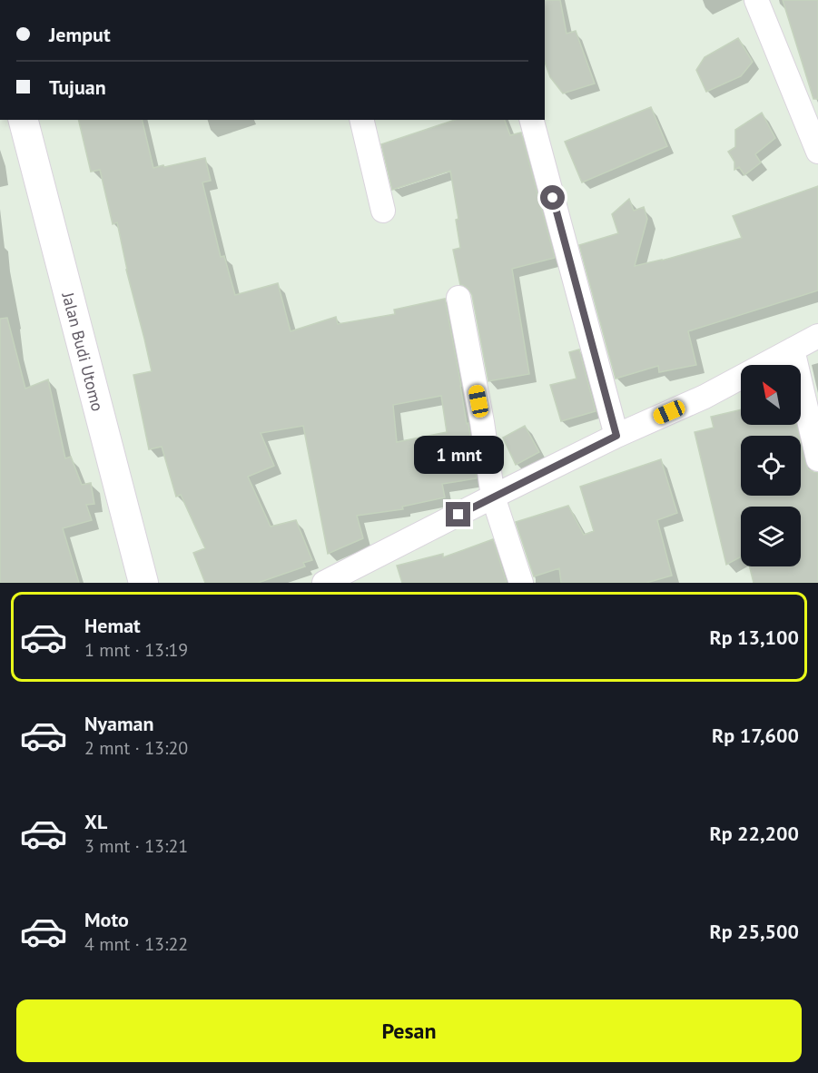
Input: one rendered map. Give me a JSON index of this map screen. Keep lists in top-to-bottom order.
{
  "streets": {
    "street": ["Jalan Budi Utomo"]
  },
  "north": "top left",
  "page": {
    "banner": ["Jemput", "Tujuan"],
    "bubble": "1 mnt",
    "list": [
      {
        "name": "Hemat",
        "note": "1 mnt · 13:19",
        "value": "Rp 13,100"
      },
      {
        "name": "Nyaman",
        "note": "2 mnt · 13:20",
        "value": "Rp 17,600"
      },
      {
        "name": "XL",
        "note": "3 mnt · 13:21",
        "value": "Rp 22,200"
      },
      {
        "name": "Moto",
        "note": "4 mnt · 13:22",
        "value": "Rp 25,500"
      }
    ],
    "buttons": "Pesan"
  }
}
